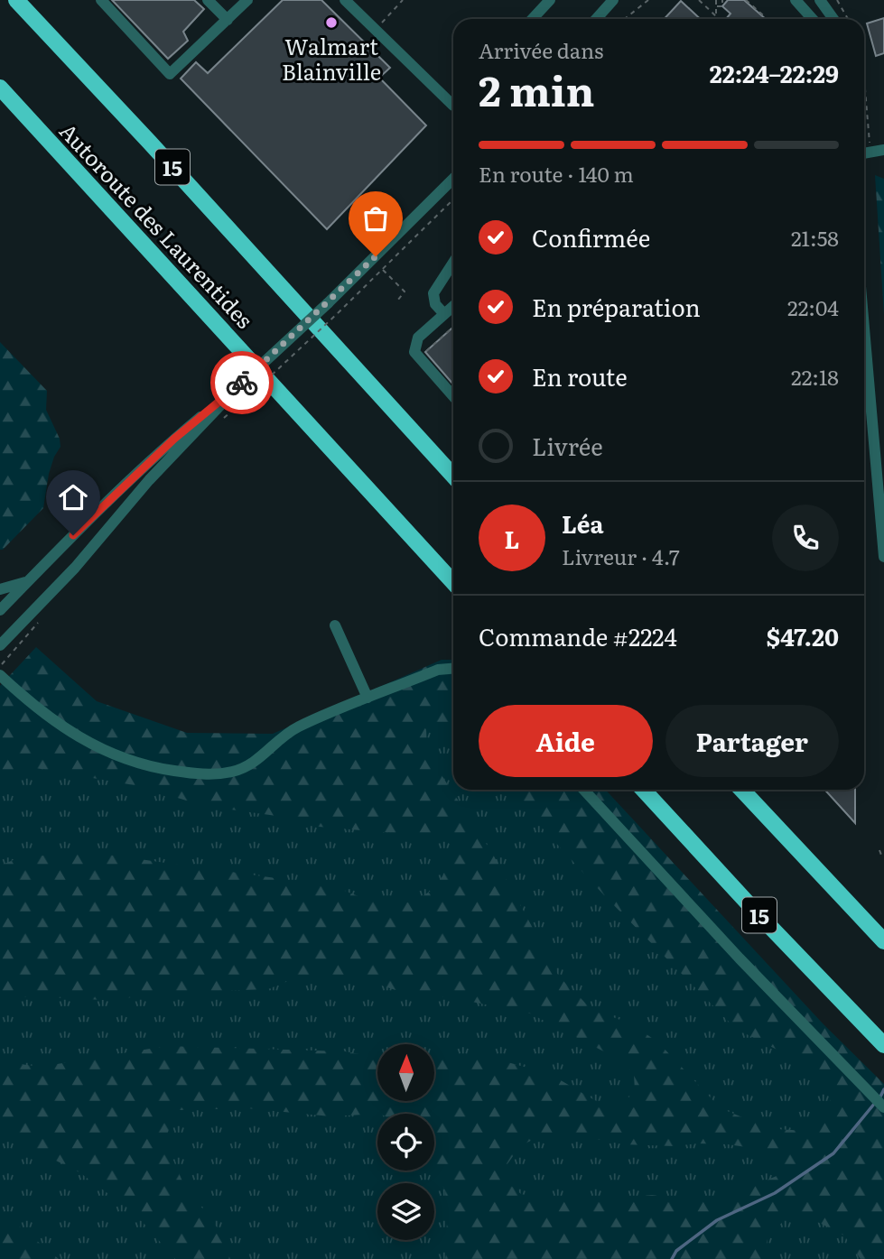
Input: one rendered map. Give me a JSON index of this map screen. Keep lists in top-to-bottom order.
{
  "streets": {
    "highway": ["15", "Autoroute des Laurentides"]
  },
  "places": ["Walmart Blainville"],
  "north": "top",
  "page": {
    "heading": ["2 min", "Arrivée dans", "22:24–22:29"],
    "panel": [
      "Léa",
      "Livreur · 4.7",
      "Commande #2224",
      "$47.20"
    ],
    "bar": "En route · 140 m",
    "list": [
      ["Confirmée", "21:58"],
      ["En préparation", "22:04"],
      ["En route", "22:18"],
      "Livrée"
    ],
    "round": "L",
    "buttons": ["Aide", "Partager"]
  }
}
